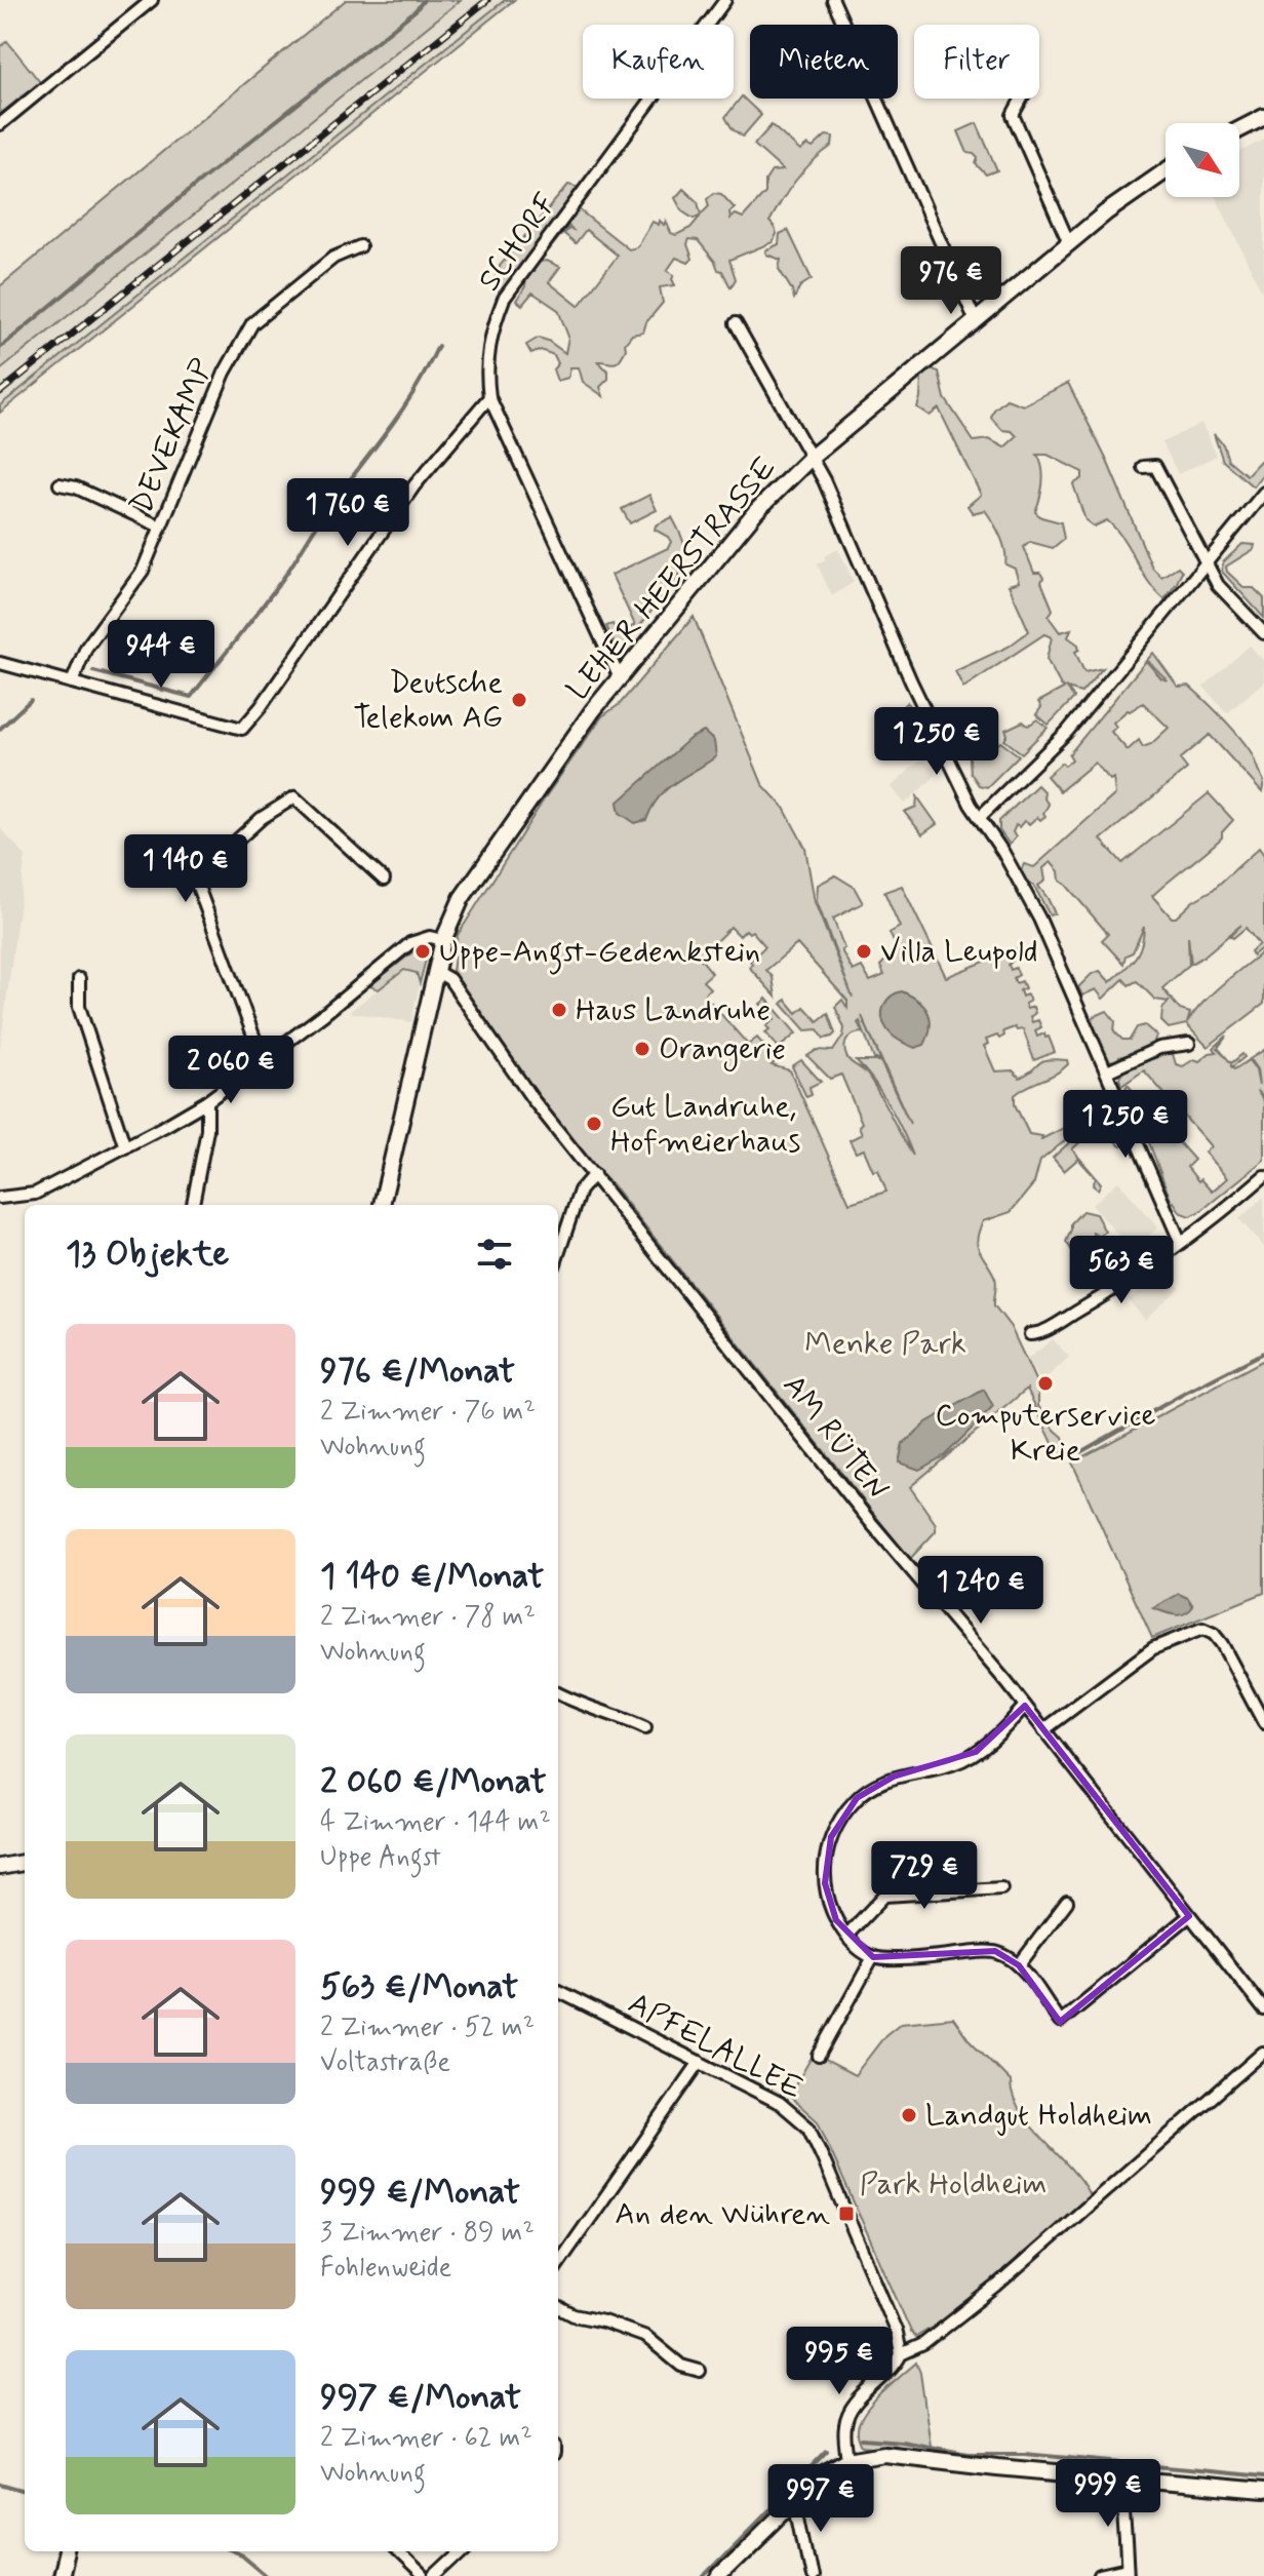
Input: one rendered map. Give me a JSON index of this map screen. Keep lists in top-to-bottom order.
{
  "streets": {
    "main road": ["LEHER HEERSTRASSE"],
    "street": [
      "SCHORF",
      "DEVEKAMP",
      "AM RÜTEN",
      "APFELALLEE"
    ]
  },
  "crossings": [
    ["SCHORF", "LEHER HEERSTRASSE"],
    ["LEHER HEERSTRASSE", "AM RÜTEN"]
  ],
  "parks": ["Menke Park", "Park Holdheim"],
  "places": {
    "other": [
      "Deutsche Telekom AG",
      "Uppe-Angst-Gedenkstein",
      "Villa Leupold",
      "Haus Landruhe",
      "Orangerie",
      "Gut Landruhe, Hofmeierhaus",
      "Computerservice Kreie",
      "Landgut Holdheim"
    ],
    "transit": ["An den Wühren"]
  },
  "north": "bottom right",
  "page": {
    "chip": ["Kaufen", "Mieten", "Filter"],
    "price": [
      "976 €",
      "1 760 €",
      "944 €",
      "1 250 €",
      "1 140 €",
      "2 060 €",
      "1 250 €",
      "563 €",
      "1 240 €",
      "729 €",
      "995 €",
      "999 €",
      "997 €"
    ],
    "heading": "13 Objekte",
    "list": [
      {
        "name": "976 €/Monat",
        "note": "2 Zimmer · 76 m² · Wohnung"
      },
      {
        "name": "1 140 €/Monat",
        "note": "2 Zimmer · 78 m² · Wohnung"
      },
      {
        "name": "2 060 €/Monat",
        "note": "4 Zimmer · 144 m² · Uppe Angst"
      },
      {
        "name": "563 €/Monat",
        "note": "2 Zimmer · 52 m² · Voltastraße"
      },
      {
        "name": "999 €/Monat",
        "note": "3 Zimmer · 89 m² · Fohlenweide"
      },
      {
        "name": "997 €/Monat",
        "note": "2 Zimmer · 62 m² · Wohnung"
      }
    ]
  }
}
